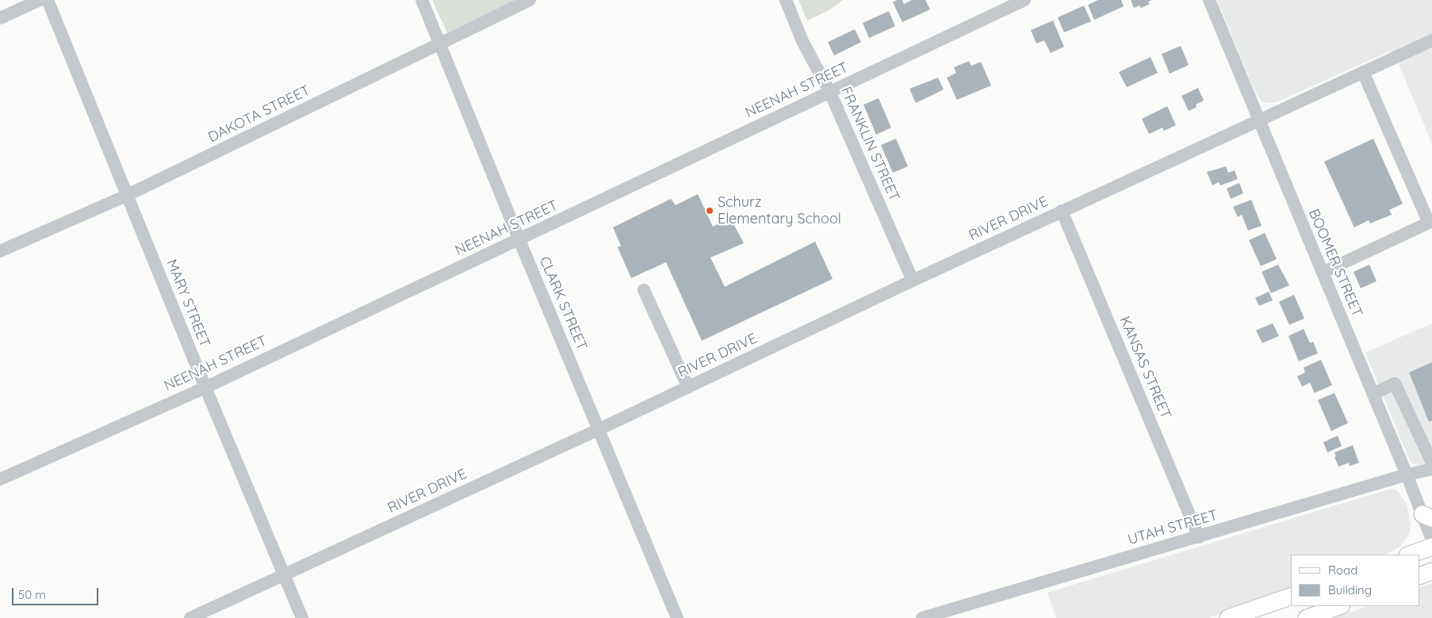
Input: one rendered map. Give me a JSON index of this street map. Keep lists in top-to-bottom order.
{
  "streets": {
    "street": [
      "NEENAH STREET",
      "DAKOTA STREET",
      "FRANKLIN STREET",
      "RIVER DRIVE",
      "BOOMER STREET",
      "MARY STREET",
      "CLARK STREET",
      "KANSAS STREET",
      "UTAH STREET"
    ]
  },
  "crossings": [
    ["NEENAH STREET", "FRANKLIN STREET"],
    ["NEENAH STREET", "MARY STREET"],
    ["NEENAH STREET", "CLARK STREET"],
    ["DAKOTA STREET", "MARY STREET"],
    ["DAKOTA STREET", "CLARK STREET"],
    ["FRANKLIN STREET", "RIVER DRIVE"],
    ["RIVER DRIVE", "BOOMER STREET"],
    ["RIVER DRIVE", "MARY STREET"],
    ["RIVER DRIVE", "CLARK STREET"],
    ["RIVER DRIVE", "KANSAS STREET"],
    ["BOOMER STREET", "UTAH STREET"],
    ["KANSAS STREET", "UTAH STREET"]
  ],
  "places": ["Schurz Elementary School"],
  "legend": ["Road", "Building"],
  "scale_bar": "50 m"
}
